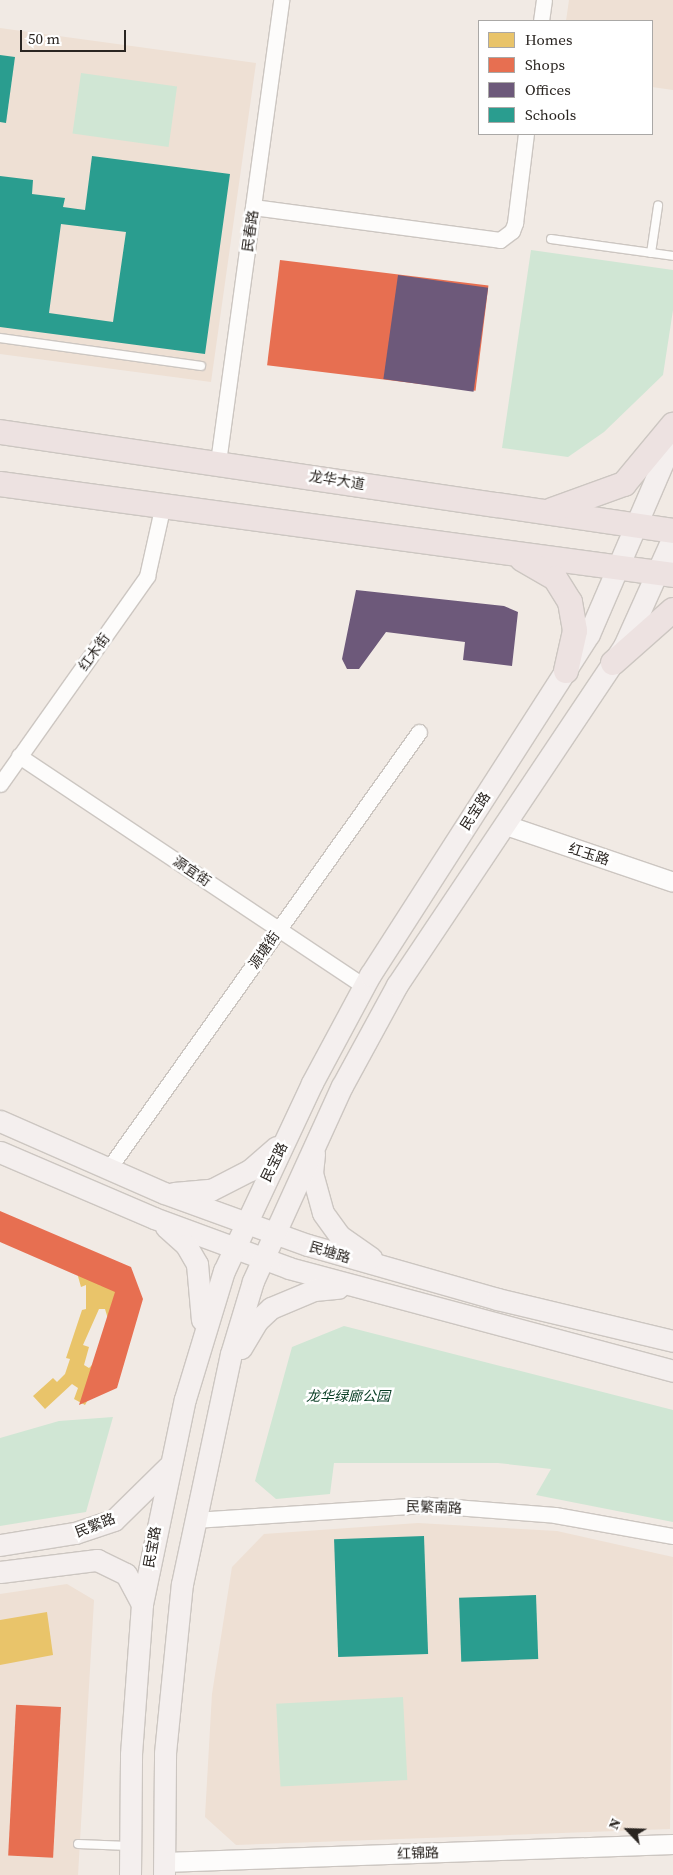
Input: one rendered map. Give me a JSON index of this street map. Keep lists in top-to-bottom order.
{
  "streets": {
    "main road": [
      "龙华大道",
      "民宝路",
      "民塘路",
      "民繁路"
    ],
    "street": [
      "民春路",
      "红木街",
      "红玉路",
      "源宜街",
      "源塘街",
      "民繁南路",
      "红锦路"
    ]
  },
  "crossings": [
    ["民春路", "龙华大道"],
    ["龙华大道", "民宝路"],
    ["红木街", "源宜街"],
    ["民宝路", "源宜街"],
    ["民宝路", "民塘路"],
    ["民宝路", "民繁路"],
    ["源宜街", "源塘街"],
    ["源塘街", "民塘路"]
  ],
  "parks": ["龙华绿廊公园"],
  "legend": [
    "Homes",
    "Shops",
    "Offices",
    "Schools"
  ],
  "scale_bar": "50 m",
  "north": "top left"
}
